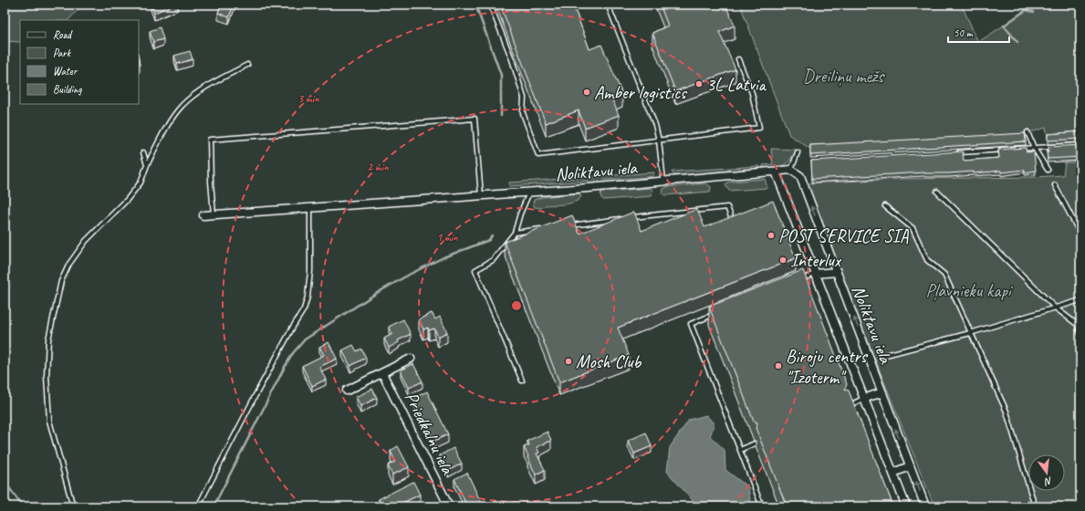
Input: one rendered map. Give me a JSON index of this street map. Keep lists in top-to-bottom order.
{
  "streets": {
    "street": ["Noliktavu iela", "Priedkalnu iela"]
  },
  "parks": ["Dreiliņu mežs", "Pļavnieku kapi"],
  "places": [
    "3L Latvia",
    "Amber logistics",
    "POST SERVICE SIA",
    "Interlux",
    "Mosh Club",
    "Biroju centrs \"Izoterm\""
  ],
  "legend": [
    "Road",
    "Park",
    "Water",
    "Building"
  ],
  "scale_bar": "50 m",
  "north": "bottom",
  "rings": ["3 min", "2 min", "1 min"]
}
